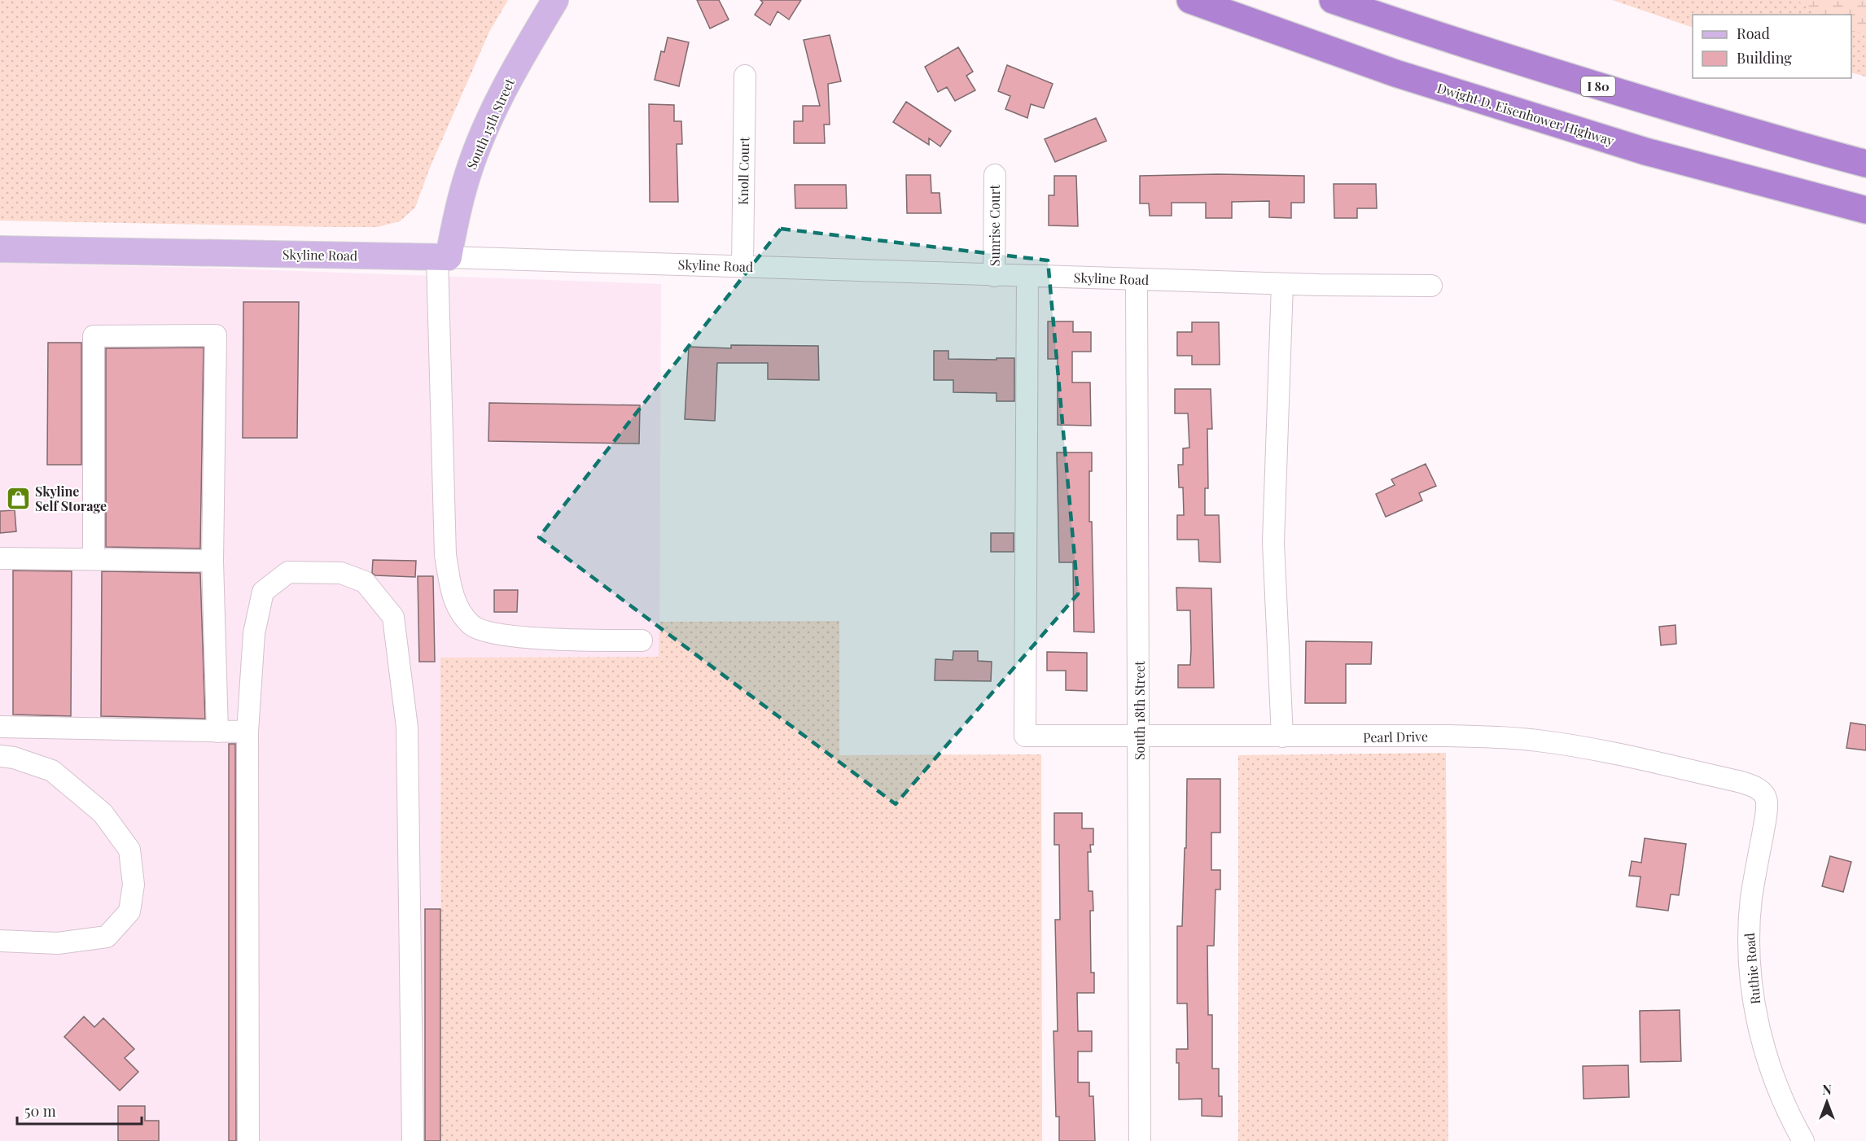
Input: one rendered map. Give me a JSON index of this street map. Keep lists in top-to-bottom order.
{
  "streets": {
    "highway": ["I 80", "Dwight D. Eisenhower Highway"],
    "main road": ["South 15th Street", "Skyline Road"],
    "street": [
      "Knoll Court",
      "Sunrise Court",
      "South 18th Street",
      "Pearl Drive",
      "Ruthie Road"
    ]
  },
  "crossings": [
    ["South 15th Street", "Skyline Road"],
    ["Knoll Court", "Skyline Road"],
    ["Sunrise Court", "Skyline Road"],
    ["Skyline Road", "South 18th Street"],
    ["Skyline Road", "Pearl Drive"],
    ["South 18th Street", "Pearl Drive"],
    ["Pearl Drive", "Ruthie Road"]
  ],
  "places": {
    "shop": ["Skyline Self Storage"]
  },
  "legend": ["Road", "Building"],
  "scale_bar": "50 m",
  "north": "top"
}
